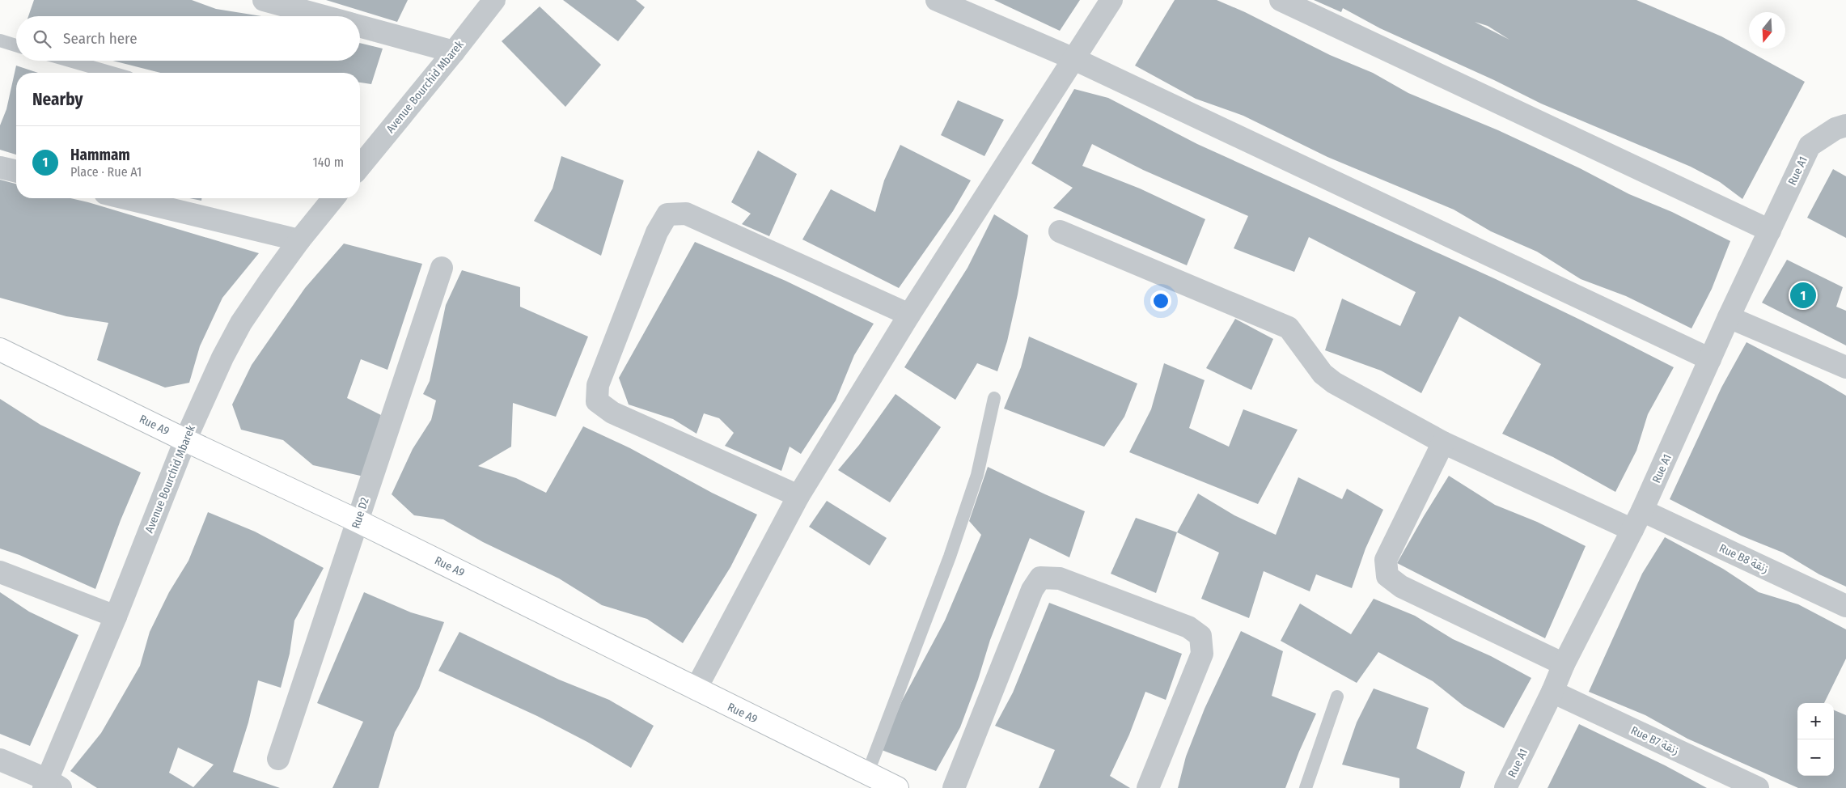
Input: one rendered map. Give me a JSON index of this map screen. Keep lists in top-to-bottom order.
{
  "streets": {
    "street": [
      "Avenue Bourchid Mbarek",
      "Rue A1",
      "Rue A9",
      "Rue D2",
      "Rue B8 زنقة",
      "Rue B7 زنقة"
    ]
  },
  "crossings": [
    ["Avenue Bourchid Mbarek", "Rue A9"],
    ["Rue A1", "Rue B8 زنقة"],
    ["Rue A1", "Rue B7 زنقة"],
    ["Rue A9", "Rue D2"]
  ],
  "north": "bottom",
  "page": {
    "search": "Search here",
    "heading": "Nearby",
    "list": [
      {
        "mark": "1",
        "name": "Hammam",
        "note": "Place · Rue A1",
        "value": "140 m"
      }
    ],
    "pins": "1",
    "map_buttons": ["+", "−"]
  }
}
